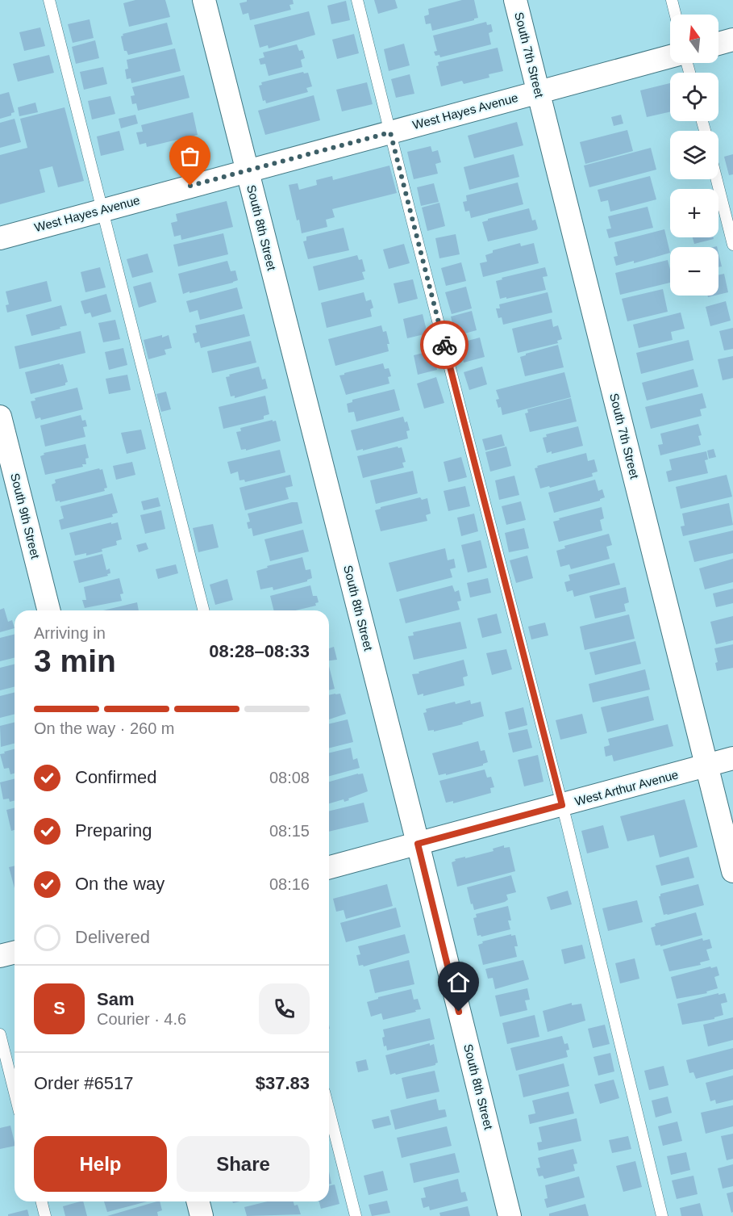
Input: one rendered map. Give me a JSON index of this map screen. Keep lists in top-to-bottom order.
{
  "streets": {
    "street": [
      "South 7th Street",
      "West Hayes Avenue",
      "South 8th Street",
      "South 9th Street",
      "West Arthur Avenue"
    ]
  },
  "crossings": [
    ["South 7th Street", "West Hayes Avenue"],
    ["South 7th Street", "West Arthur Avenue"],
    ["West Hayes Avenue", "South 8th Street"],
    ["South 8th Street", "West Arthur Avenue"]
  ],
  "north": "top",
  "page": {
    "map_buttons": ["+", "−"],
    "heading": ["3 min", "Arriving in", "08:28–08:33"],
    "panel": [
      "Sam",
      "Courier · 4.6",
      "Order #6517",
      "$37.83"
    ],
    "bar": "On the way · 260 m",
    "list": [
      ["Confirmed", "08:08"],
      ["Preparing", "08:15"],
      ["On the way", "08:16"],
      "Delivered"
    ],
    "round": "S",
    "buttons": ["Help", "Share"]
  }
}
